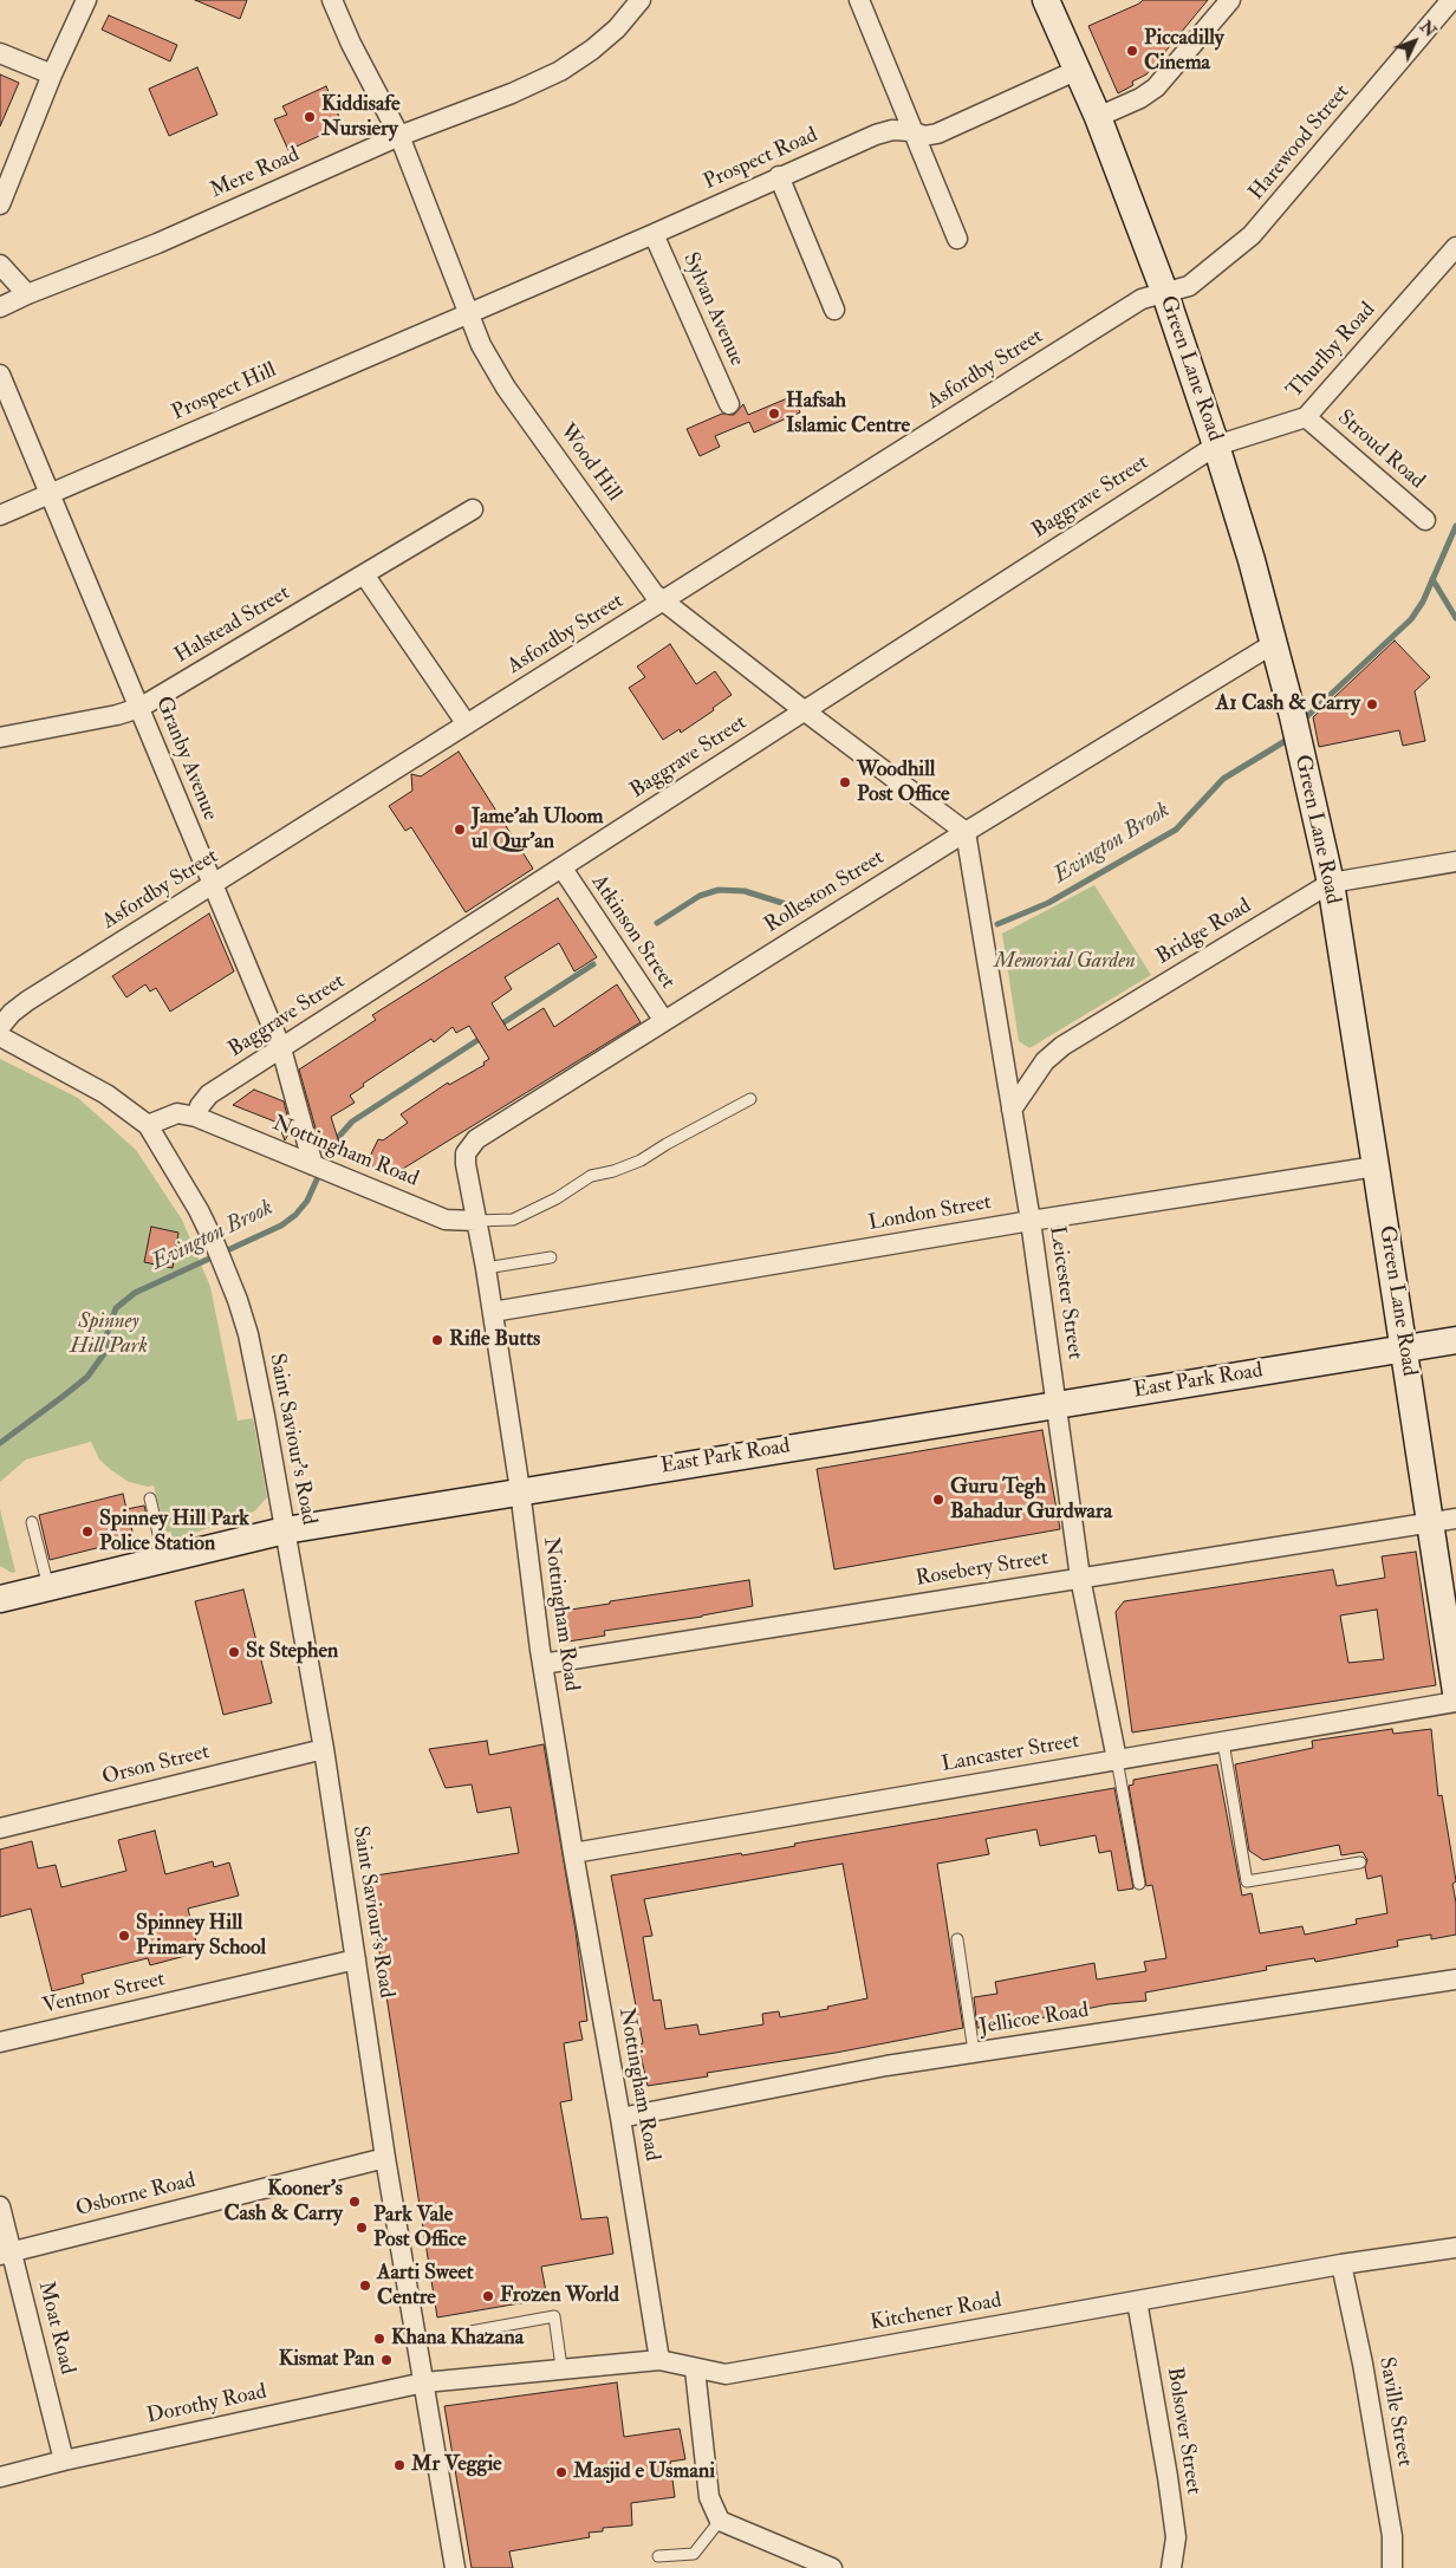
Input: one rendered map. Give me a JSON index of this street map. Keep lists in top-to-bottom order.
{
  "streets": {
    "street": [
      "Harewood Street",
      "Prospect Road",
      "Mere Road",
      "Sylvan Avenue",
      "Thurlby Road",
      "Green Lane Road",
      "Asfordby Street",
      "Prospect Hill",
      "Stroud Road",
      "Wood Hill",
      "Baggrave Street",
      "Halstead Street",
      "Granby Avenue",
      "Rolleston Street",
      "Atkinson Street",
      "Bridge Road",
      "Nottingham Road",
      "London Street",
      "Leicester Street",
      "East Park Road",
      "Saint Saviour's Road",
      "Rosebery Street",
      "Lancaster Street",
      "Orson Street",
      "Ventnor Street",
      "Jellicoe Road",
      "Osborne Road",
      "Kitchener Road",
      "Moat Road",
      "Dorothy Road",
      "Saville Street",
      "Bolsover Street"
    ]
  },
  "crossings": [
    ["Harewood Street", "Green Lane Road"],
    ["Harewood Street", "Asfordby Street"],
    ["Prospect Road", "Sylvan Avenue"],
    ["Prospect Road", "Green Lane Road"],
    ["Prospect Road", "Prospect Hill"],
    ["Prospect Road", "Wood Hill"],
    ["Mere Road", "Wood Hill"],
    ["Thurlby Road", "Green Lane Road"],
    ["Thurlby Road", "Stroud Road"],
    ["Thurlby Road", "Baggrave Street"],
    ["Green Lane Road", "Asfordby Street"],
    ["Green Lane Road", "Baggrave Street"],
    ["Green Lane Road", "Rolleston Street"],
    ["Green Lane Road", "Bridge Road"],
    ["Green Lane Road", "London Street"],
    ["Green Lane Road", "East Park Road"],
    ["Green Lane Road", "Rosebery Street"],
    ["Asfordby Street", "Wood Hill"],
    ["Asfordby Street", "Granby Avenue"],
    ["Prospect Hill", "Wood Hill"],
    ["Prospect Hill", "Granby Avenue"],
    ["Wood Hill", "Baggrave Street"],
    ["Wood Hill", "Rolleston Street"],
    ["Wood Hill", "Leicester Street"],
    ["Baggrave Street", "Granby Avenue"],
    ["Baggrave Street", "Atkinson Street"],
    ["Baggrave Street", "Nottingham Road"],
    ["Halstead Street", "Granby Avenue"],
    ["Granby Avenue", "Nottingham Road"],
    ["Rolleston Street", "Atkinson Street"],
    ["Rolleston Street", "Nottingham Road"],
    ["Rolleston Street", "Leicester Street"],
    ["Bridge Road", "Leicester Street"],
    ["Nottingham Road", "London Street"],
    ["Nottingham Road", "East Park Road"],
    ["Nottingham Road", "Saint Saviour's Road"],
    ["Nottingham Road", "Rosebery Street"],
    ["Nottingham Road", "Lancaster Street"],
    ["Nottingham Road", "Jellicoe Road"],
    ["Nottingham Road", "Kitchener Road"],
    ["London Street", "Leicester Street"],
    ["Leicester Street", "East Park Road"],
    ["Leicester Street", "Rosebery Street"],
    ["Leicester Street", "Lancaster Street"],
    ["East Park Road", "Saint Saviour's Road"],
    ["Saint Saviour's Road", "Orson Street"],
    ["Saint Saviour's Road", "Ventnor Street"],
    ["Saint Saviour's Road", "Osborne Road"],
    ["Saint Saviour's Road", "Kitchener Road"],
    ["Saint Saviour's Road", "Dorothy Road"],
    ["Osborne Road", "Moat Road"],
    ["Kitchener Road", "Dorothy Road"],
    ["Kitchener Road", "Saville Street"],
    ["Kitchener Road", "Bolsover Street"],
    ["Moat Road", "Dorothy Road"]
  ],
  "water": ["Evington Brook"],
  "parks": ["Memorial Garden", "Spinney Hill Park"],
  "places": [
    "Piccadilly Cinema",
    "Kiddisafe Nursiery",
    "Hafsah Islamic Centre",
    "A1 Cash & Carry",
    "Woodhill Post Office",
    "Jame'ah Uloom ul Qur'an",
    "Rifle Butts",
    "Guru Tegh Bahadur Gurdwara",
    "Spinney Hill Park Police Station",
    "St Stephen",
    "Spinney Hill Primary School",
    "Kooner's Cash & Carry",
    "Park Vale Post Office",
    "Aarti Sweet Centre",
    "Frozen World",
    "Khana Khazana",
    "Kismat Pan",
    "Mr Veggie",
    "Masjid e Usmani"
  ],
  "north": "top right"
}
